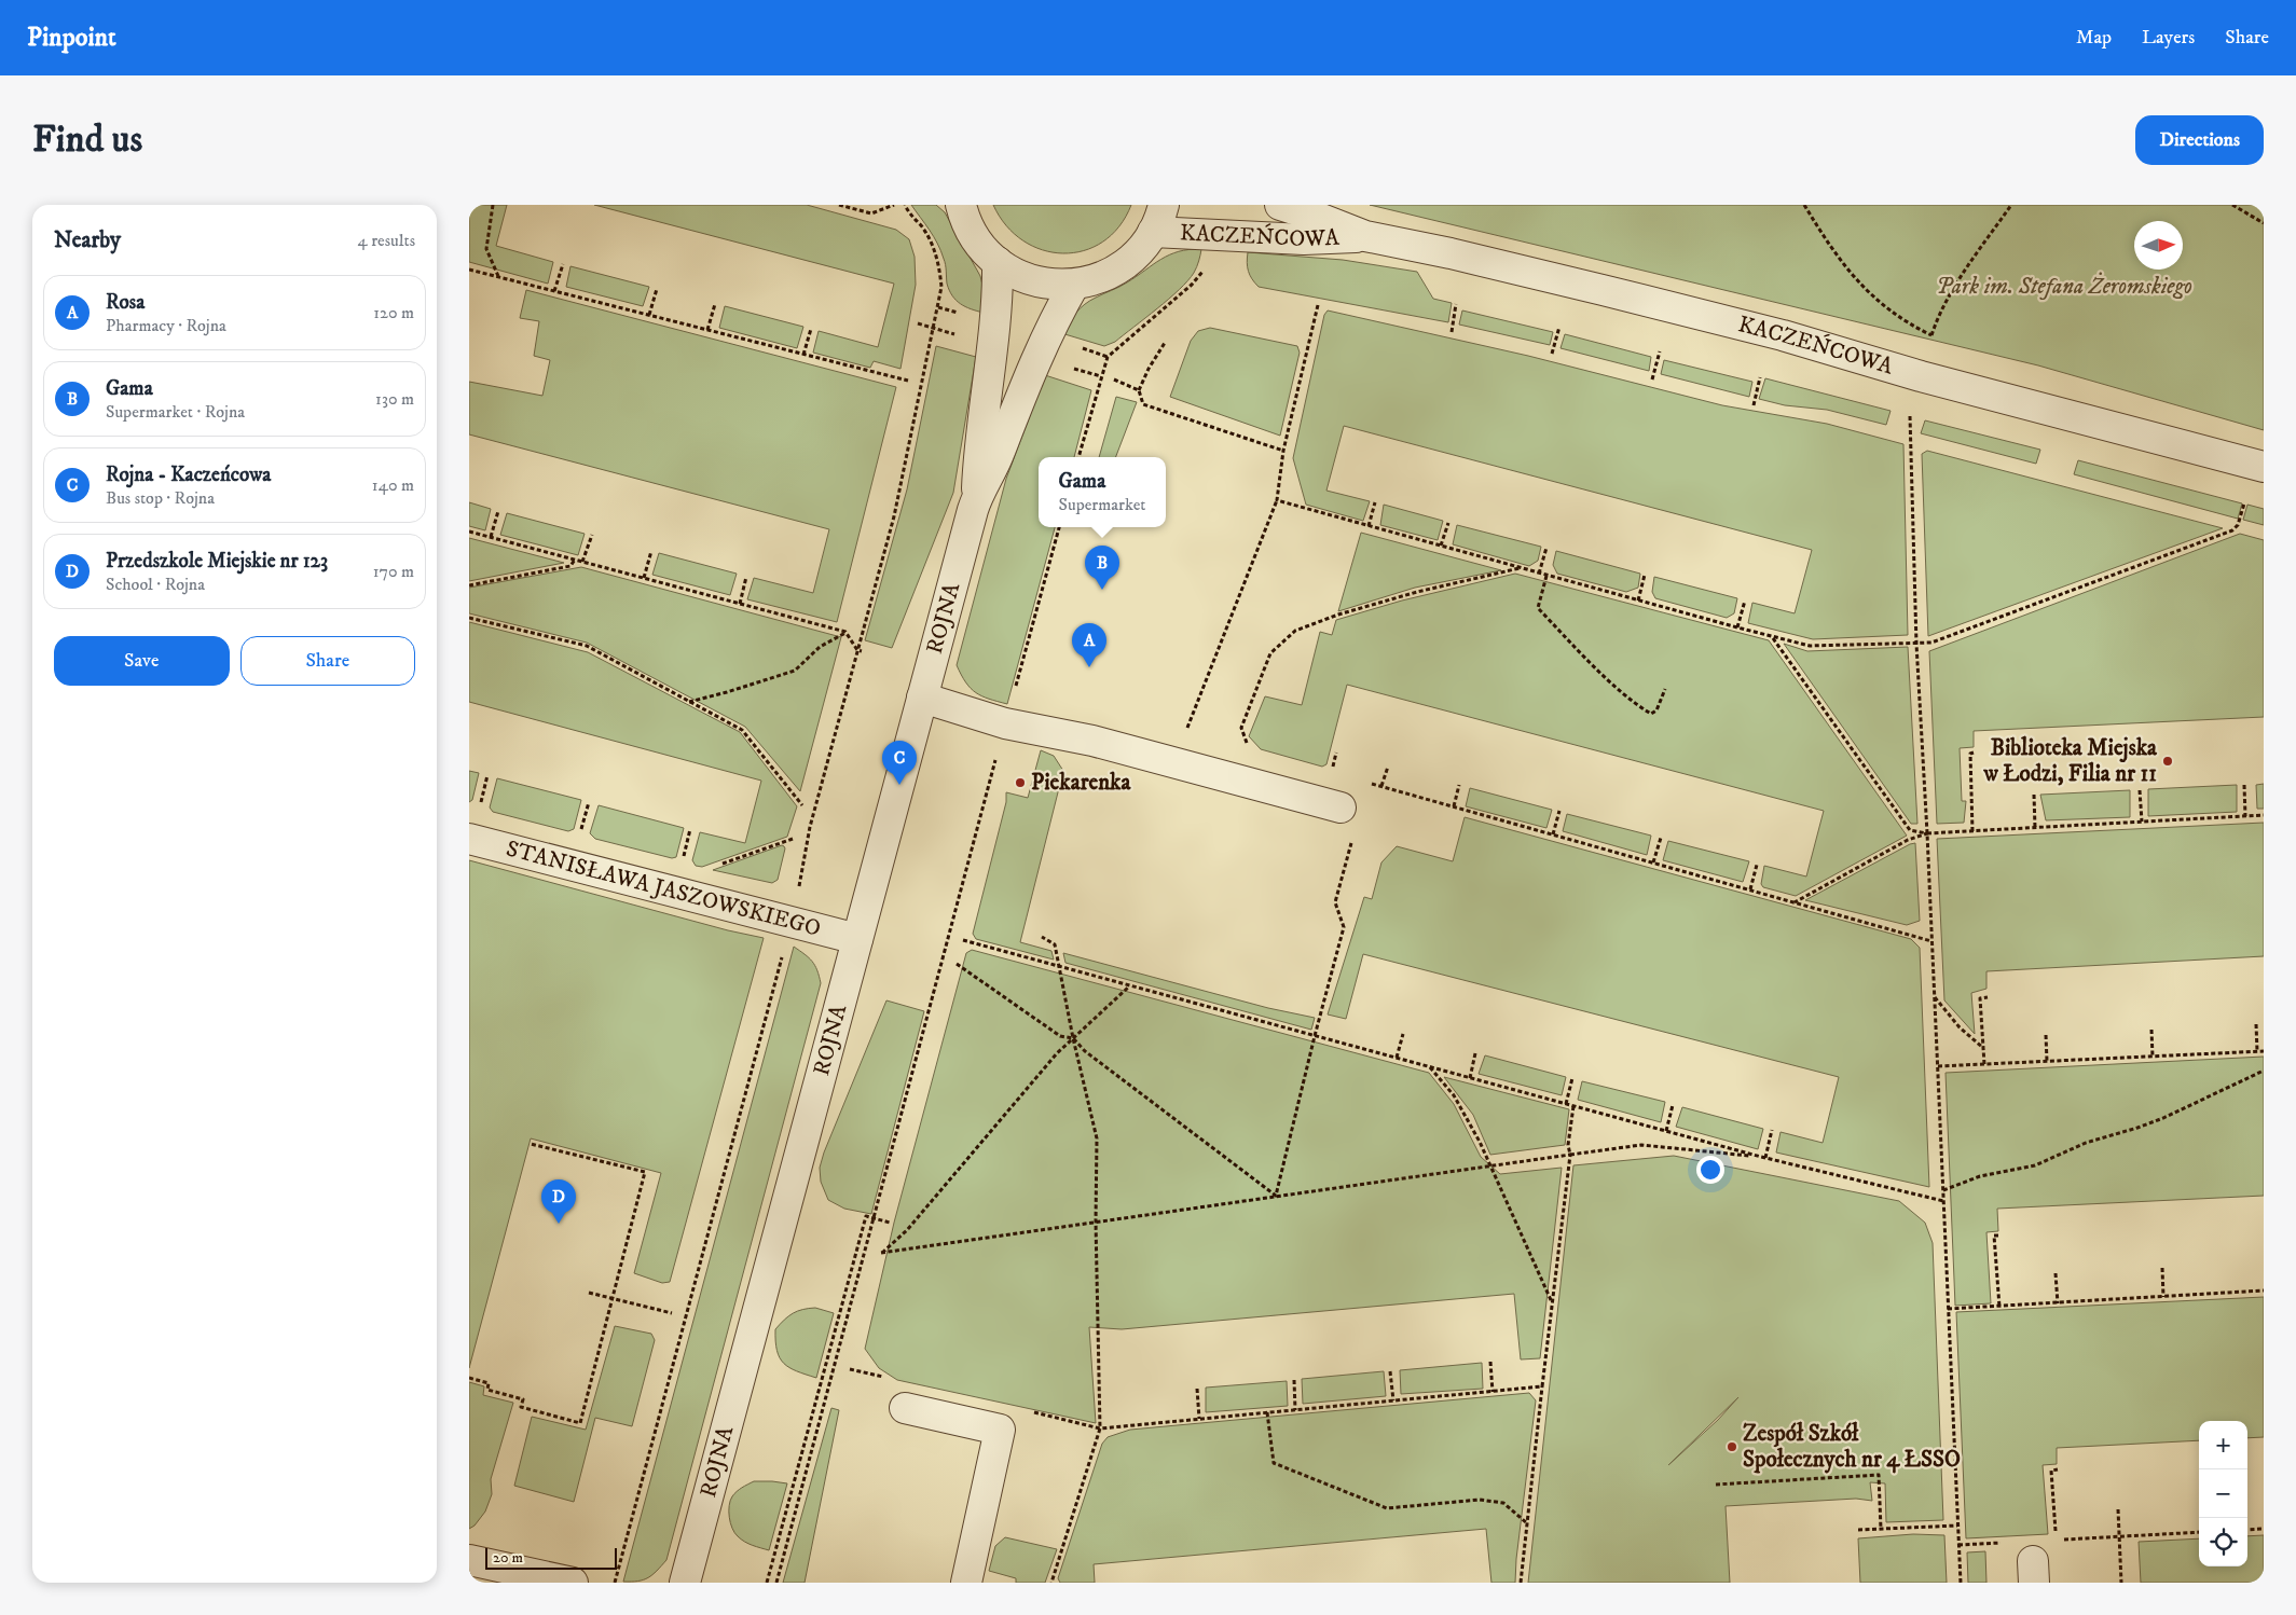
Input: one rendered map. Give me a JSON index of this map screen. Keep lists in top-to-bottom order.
{
  "streets": {
    "street": ["KACZEŃCOWA", "ROJNA", "STANISŁAWA JASZOWSKIEGO"]
  },
  "crossings": [
    ["ROJNA", "STANISŁAWA JASZOWSKIEGO"]
  ],
  "parks": ["Park im. Stefana Żeromskiego"],
  "places": ["Biblioteka Miejska w Łodzi, Filia nr 11", "Piekarenka", "Zespół Szkół Społecznych nr 4 ŁSSO"],
  "scale_bar": "20 m",
  "north": "right",
  "page": {
    "header": "Pinpoint",
    "nav": ["Map", "Layers", "Share"],
    "buttons": [
      "Directions",
      ["Save", "Share"]
    ],
    "title": "Find us",
    "heading": ["Nearby", "4 results"],
    "list": [
      {
        "mark": "A",
        "name": "Rosa",
        "note": "Pharmacy · Rojna",
        "value": "120 m"
      },
      {
        "mark": "B",
        "name": "Gama",
        "note": "Supermarket · Rojna",
        "value": "130 m"
      },
      {
        "mark": "C",
        "name": "Rojna - Kaczeńcowa",
        "note": "Bus stop · Rojna",
        "value": "140 m"
      },
      {
        "mark": "D",
        "name": "Przedszkole Miejskie nr 123",
        "note": "School · Rojna",
        "value": "170 m"
      }
    ],
    "popup": ["Gama", "Supermarket"],
    "pins": [
      "B",
      "A",
      "C",
      "D"
    ],
    "map_buttons": ["+", "−"],
    "scale": "20 m"
  }
}
